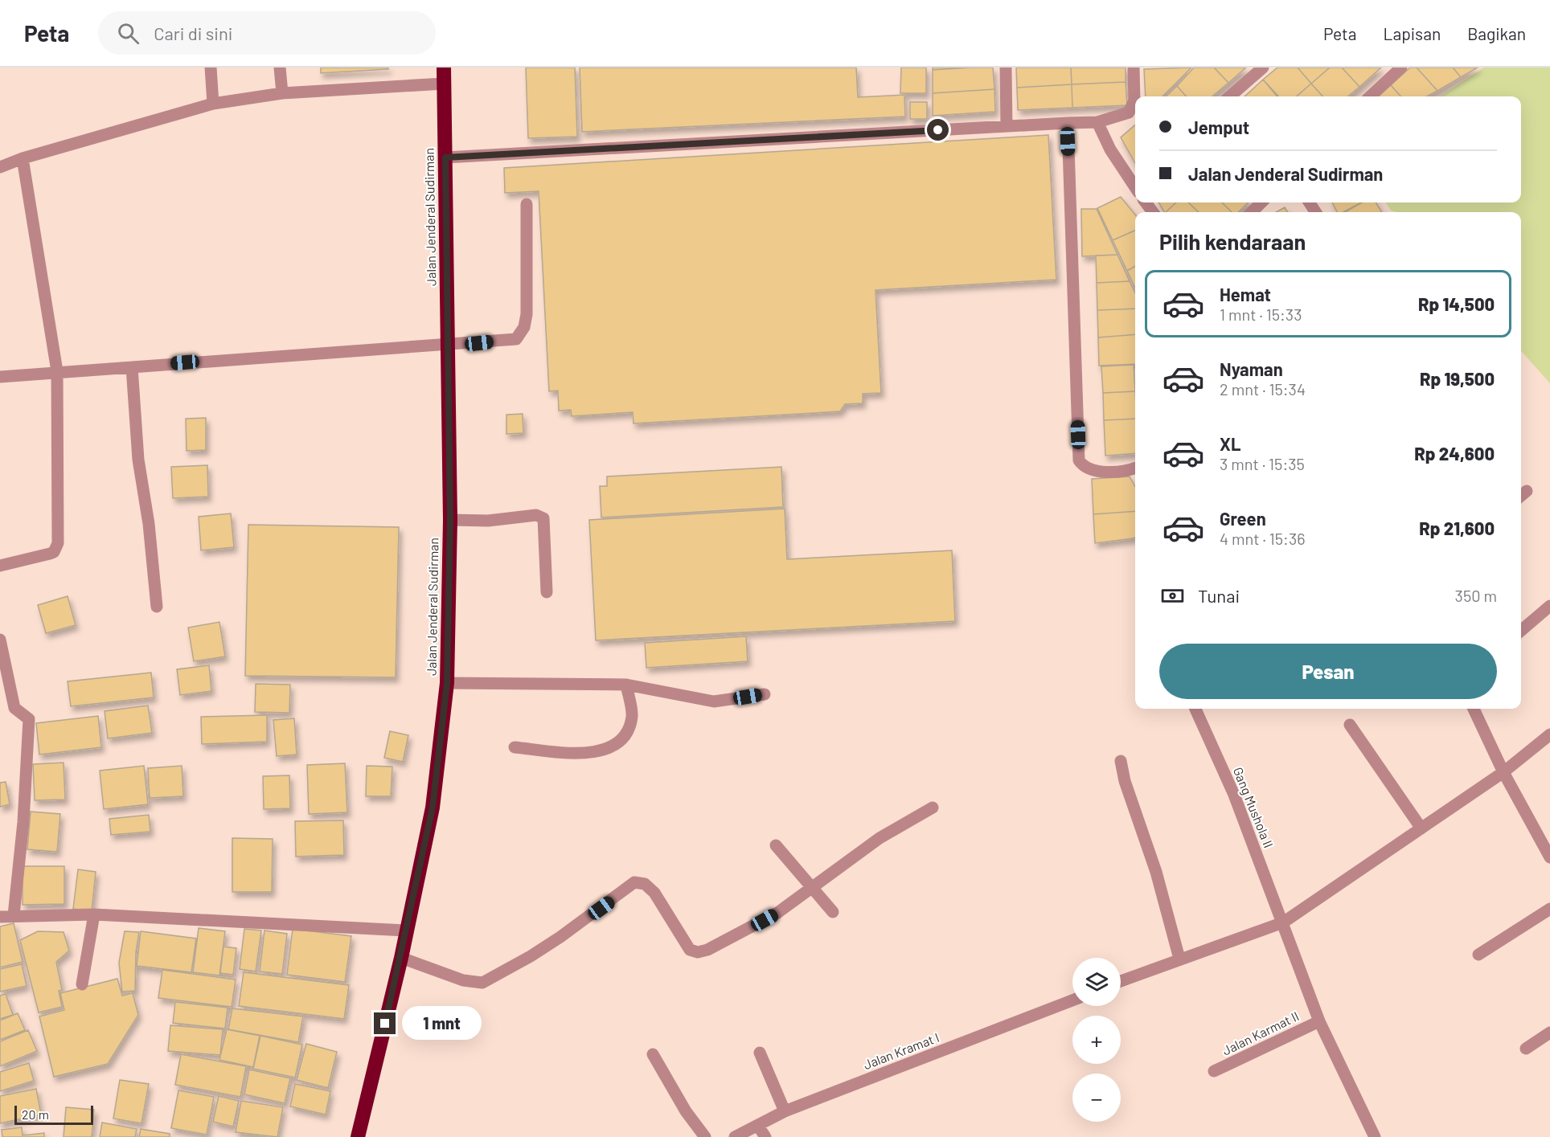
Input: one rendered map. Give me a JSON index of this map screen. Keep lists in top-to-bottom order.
{
  "streets": {
    "highway": ["Jalan Jenderal Sudirman"],
    "street": ["Gang Mushola II", "Jalan Karmat II", "Jalan Kramat I"]
  },
  "crossings": [
    ["Gang Mushola II", "Jalan Karmat II"]
  ],
  "scale_bar": "20 m",
  "page": {
    "header": "Peta",
    "search": "Cari di sini",
    "nav": ["Peta", "Lapisan", "Bagikan"],
    "banner": ["Jemput", "Jalan Jenderal Sudirman"],
    "heading": "Pilih kendaraan",
    "list": [
      {
        "name": "Hemat",
        "note": "1 mnt · 15:33",
        "value": "Rp 14,500"
      },
      {
        "name": "Nyaman",
        "note": "2 mnt · 15:34",
        "value": "Rp 19,500"
      },
      {
        "name": "XL",
        "note": "3 mnt · 15:35",
        "value": "Rp 24,600"
      },
      {
        "name": "Green",
        "note": "4 mnt · 15:36",
        "value": "Rp 21,600"
      }
    ],
    "pay": ["Tunai", "350 m"],
    "buttons": "Pesan",
    "map_buttons": ["+", "−"],
    "bubble": "1 mnt",
    "scale": "20 m"
  }
}
